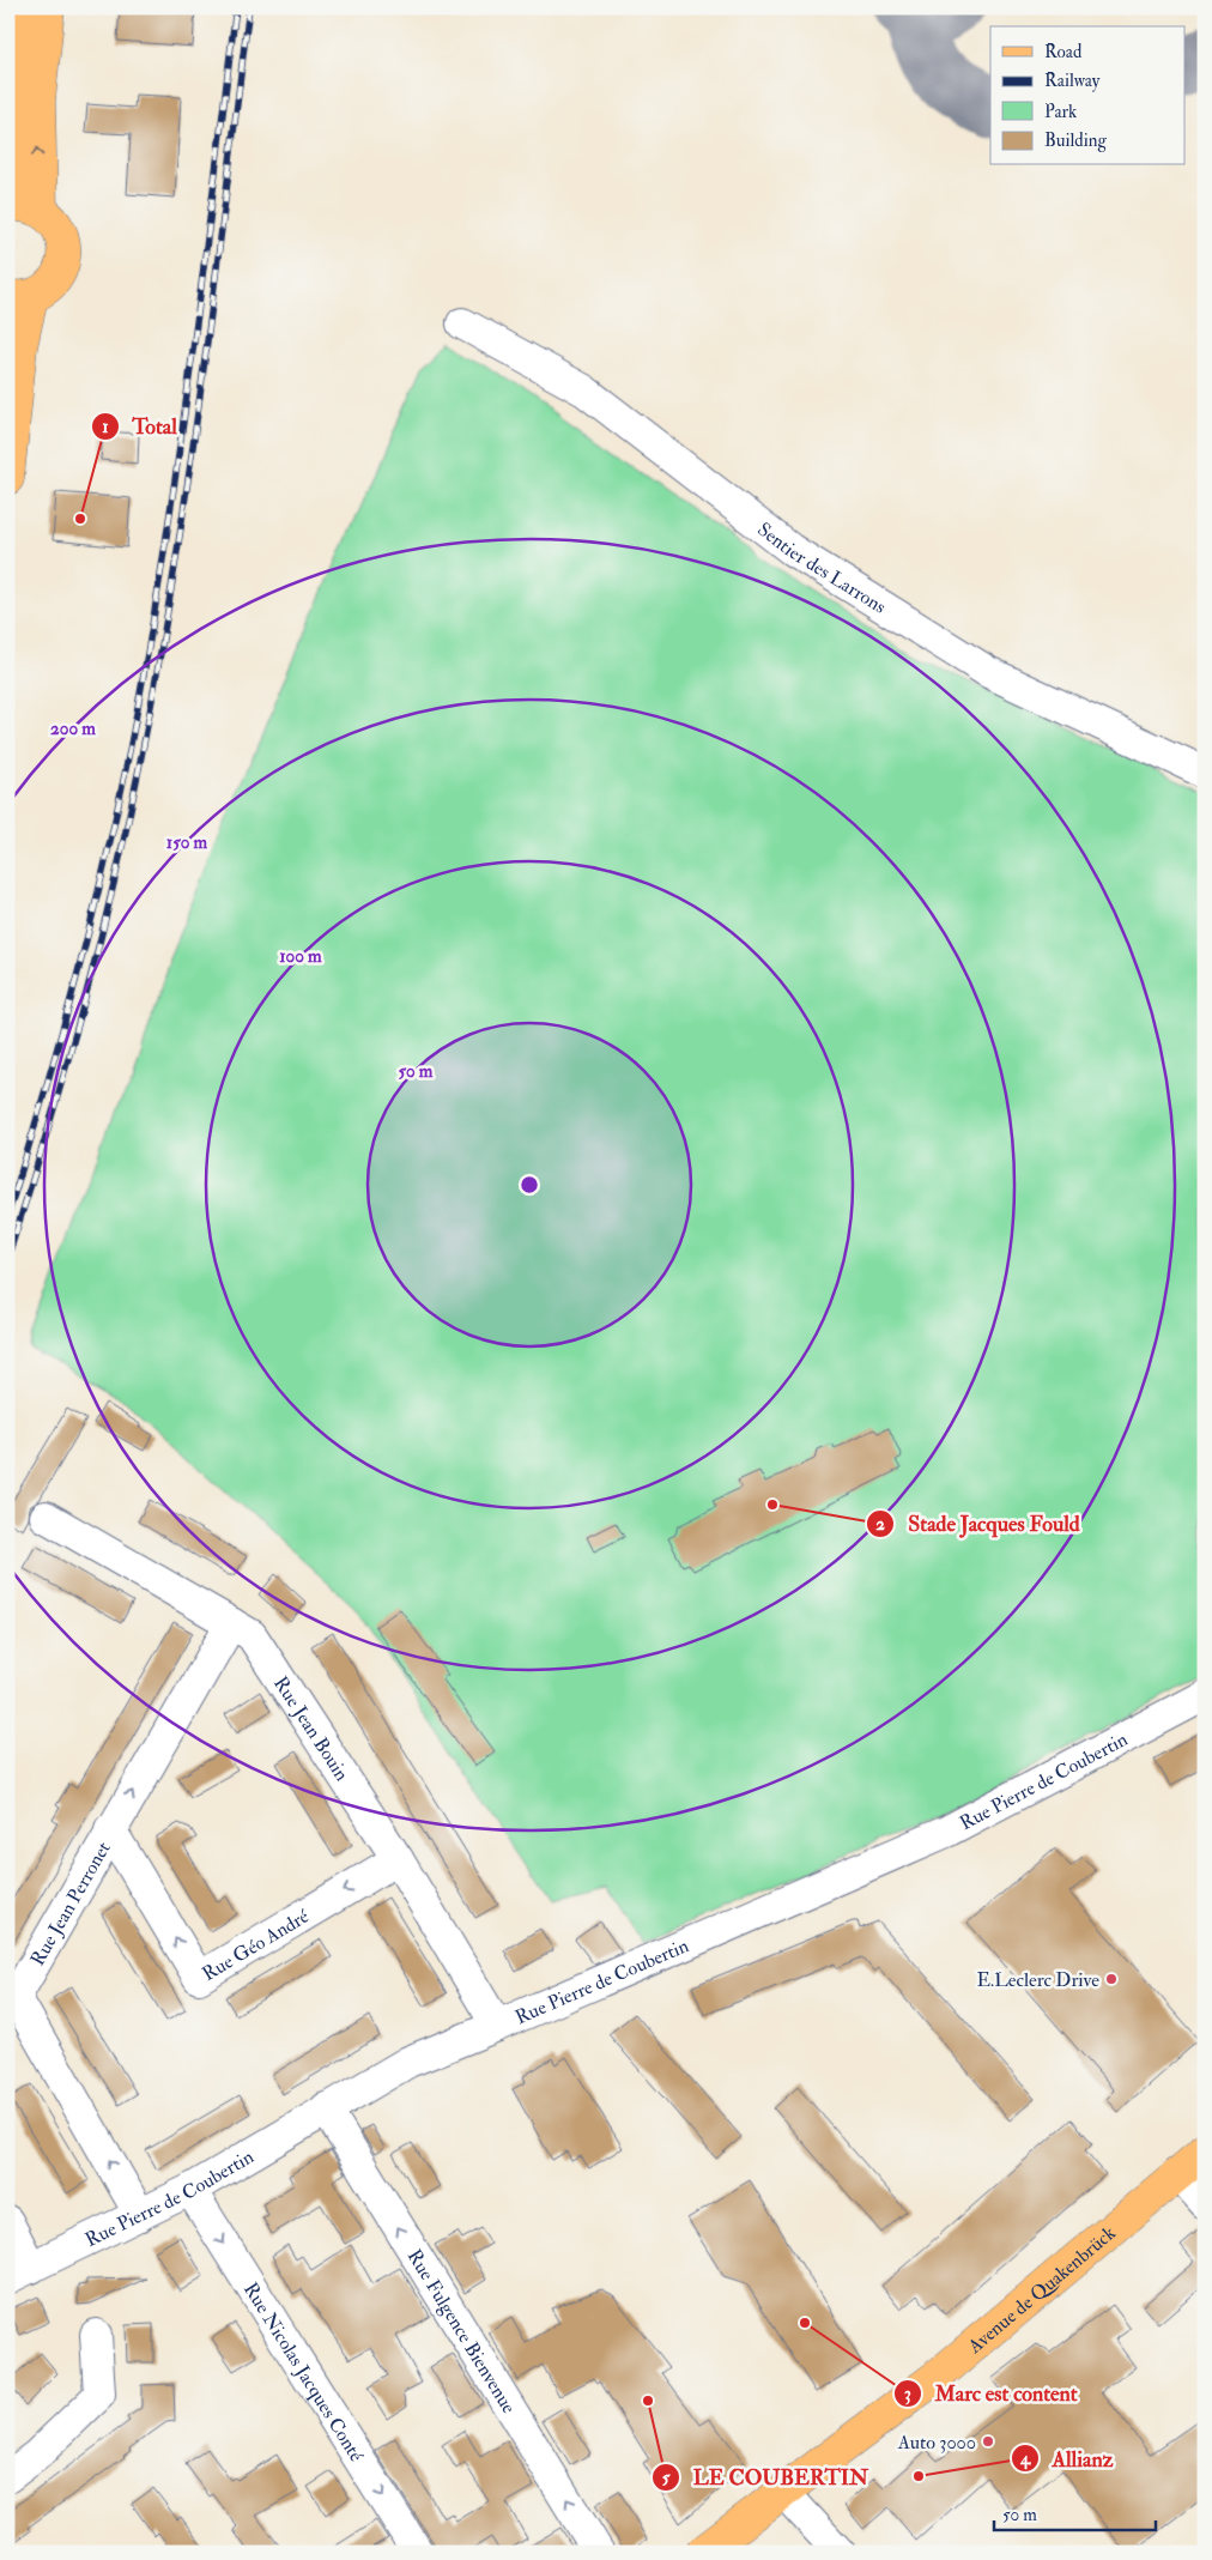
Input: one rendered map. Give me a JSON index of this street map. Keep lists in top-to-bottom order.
{
  "streets": {
    "main road": ["Avenue de Quakenbrück"],
    "street": [
      "Sentier des Larrons",
      "Rue Jean Bouin",
      "Rue Pierre de Coubertin",
      "Rue Jean Perronet",
      "Rue Géo André",
      "Rue Fulgence Bienvenue",
      "Rue Nicolas Jacques Conté"
    ]
  },
  "crossings": [
    ["Rue Jean Bouin", "Rue Pierre de Coubertin"],
    ["Rue Jean Bouin", "Rue Jean Perronet"],
    ["Rue Jean Bouin", "Rue Géo André"],
    ["Rue Pierre de Coubertin", "Rue Jean Perronet"],
    ["Rue Pierre de Coubertin", "Rue Fulgence Bienvenue"],
    ["Rue Pierre de Coubertin", "Rue Nicolas Jacques Conté"],
    ["Rue Jean Perronet", "Rue Géo André"]
  ],
  "one_way": ["Rue Jean Perronet", "Rue Fulgence Bienvenue", "Rue Nicolas Jacques Conté"],
  "places": [
    "Total",
    "Stade Jacques Fould",
    "E.Leclerc Drive",
    "Marc est content",
    "LE COUBERTIN",
    "Auto 3000",
    "Allianz"
  ],
  "legend": [
    "Road",
    "Railway",
    "Park",
    "Building"
  ],
  "scale_bar": "50 m",
  "rings": [
    "200 m",
    "150 m",
    "100 m",
    "50 m"
  ]
}
